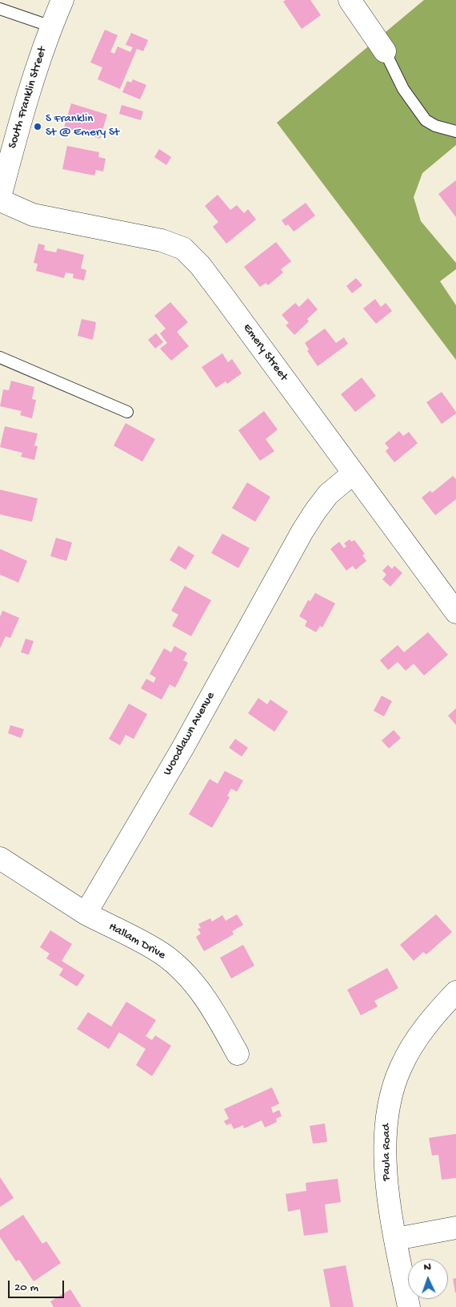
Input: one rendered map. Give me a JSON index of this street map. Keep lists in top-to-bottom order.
{
  "streets": {
    "street": [
      "South Franklin Street",
      "Emery Street",
      "Woodlawn Avenue",
      "Hallam Drive",
      "Paula Road"
    ]
  },
  "crossings": [
    ["Emery Street", "Woodlawn Avenue"],
    ["Woodlawn Avenue", "Hallam Drive"]
  ],
  "places": ["S Franklin St @ Emery St"],
  "scale_bar": "20 m",
  "north": "top"
}
